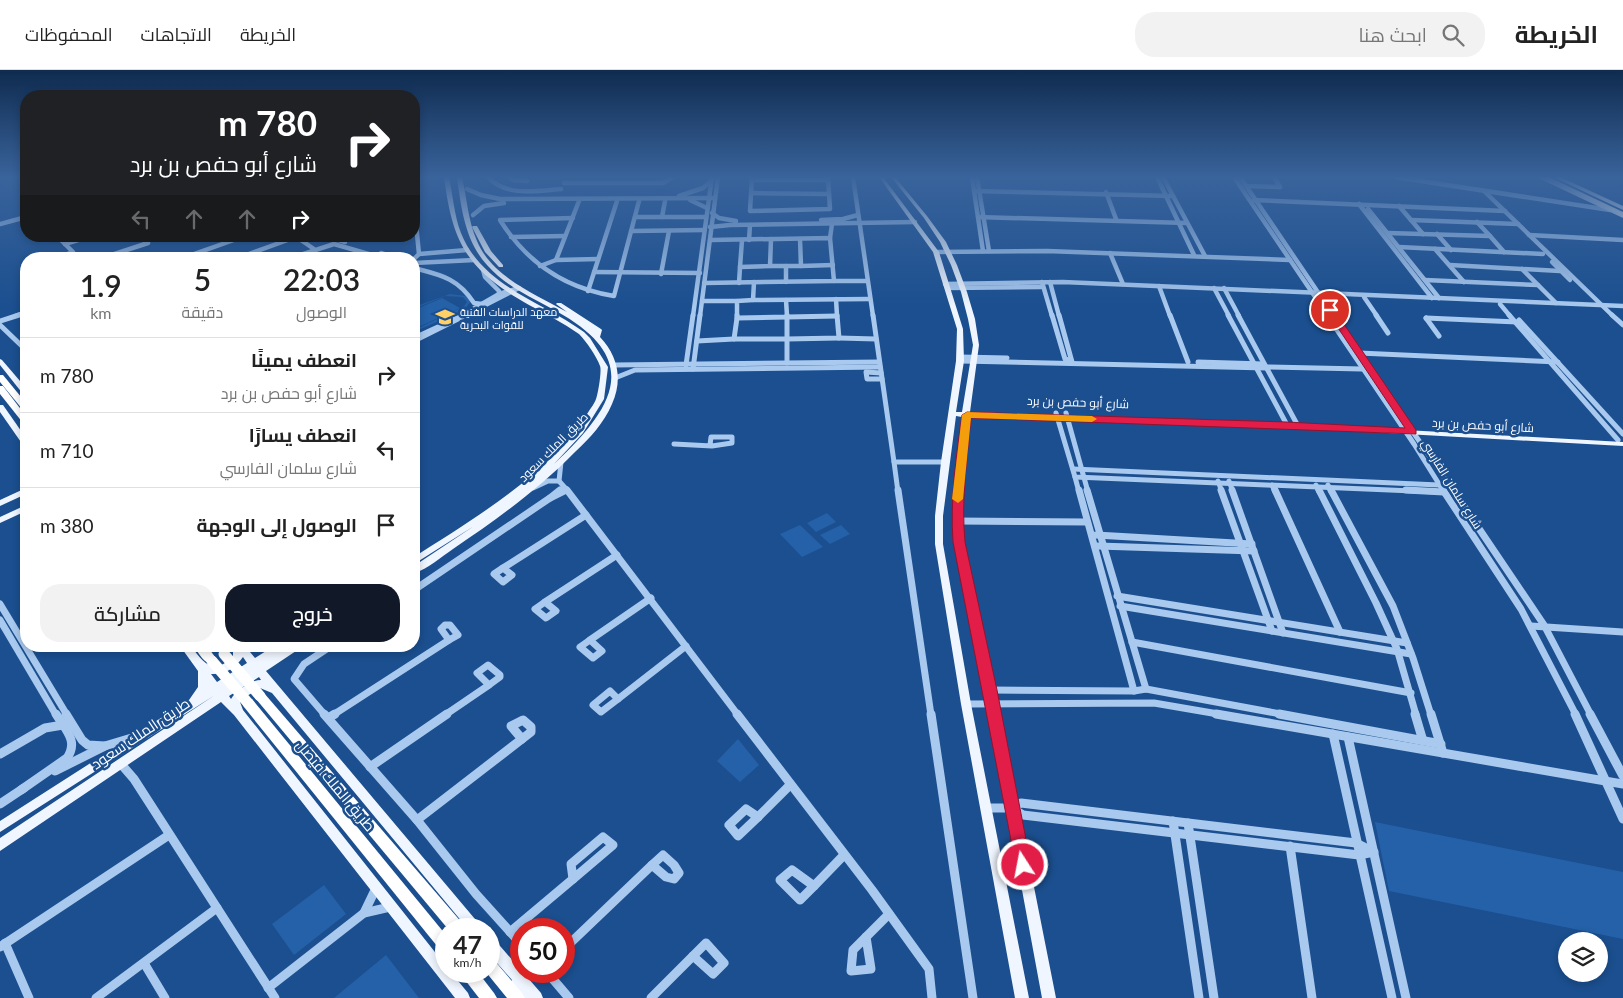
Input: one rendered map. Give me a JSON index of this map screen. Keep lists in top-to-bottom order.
{
  "streets": {
    "highway": ["طريق الملك فيصل"],
    "main road": ["شارع أبو حفص بن برد", "طريق الملك سعود"],
    "street": ["شارع سلمان الفارسي"]
  },
  "crossings": [
    ["شارع أبو حفص بن برد", "شارع سلمان الفارسي"]
  ],
  "places": {
    "school or university": ["معهد الدراسات الفنية للقوات البحرية"]
  },
  "page": {
    "header": "الخريطة",
    "search": "ابحث هنا",
    "nav": ["الخريطة", "الاتجاهات", "المحفوظات"],
    "turn": ["780 m", "شارع أبو حفص بن برد"],
    "eta": [
      "22:03",
      "الوصول",
      "5",
      "دقيقة",
      "1.9",
      "km"
    ],
    "list": [
      {
        "name": "انعطف يمينًا",
        "note": "شارع أبو حفص بن برد",
        "value": "780 m"
      },
      {
        "name": "انعطف يسارًا",
        "note": "شارع سلمان الفارسي",
        "value": "710 m"
      },
      {
        "name": "الوصول إلى الوجهة",
        "value": "380 m"
      }
    ],
    "buttons": ["خروج", "مشاركة"],
    "speed": "47 km/h",
    "limit": "50"
  }
}
